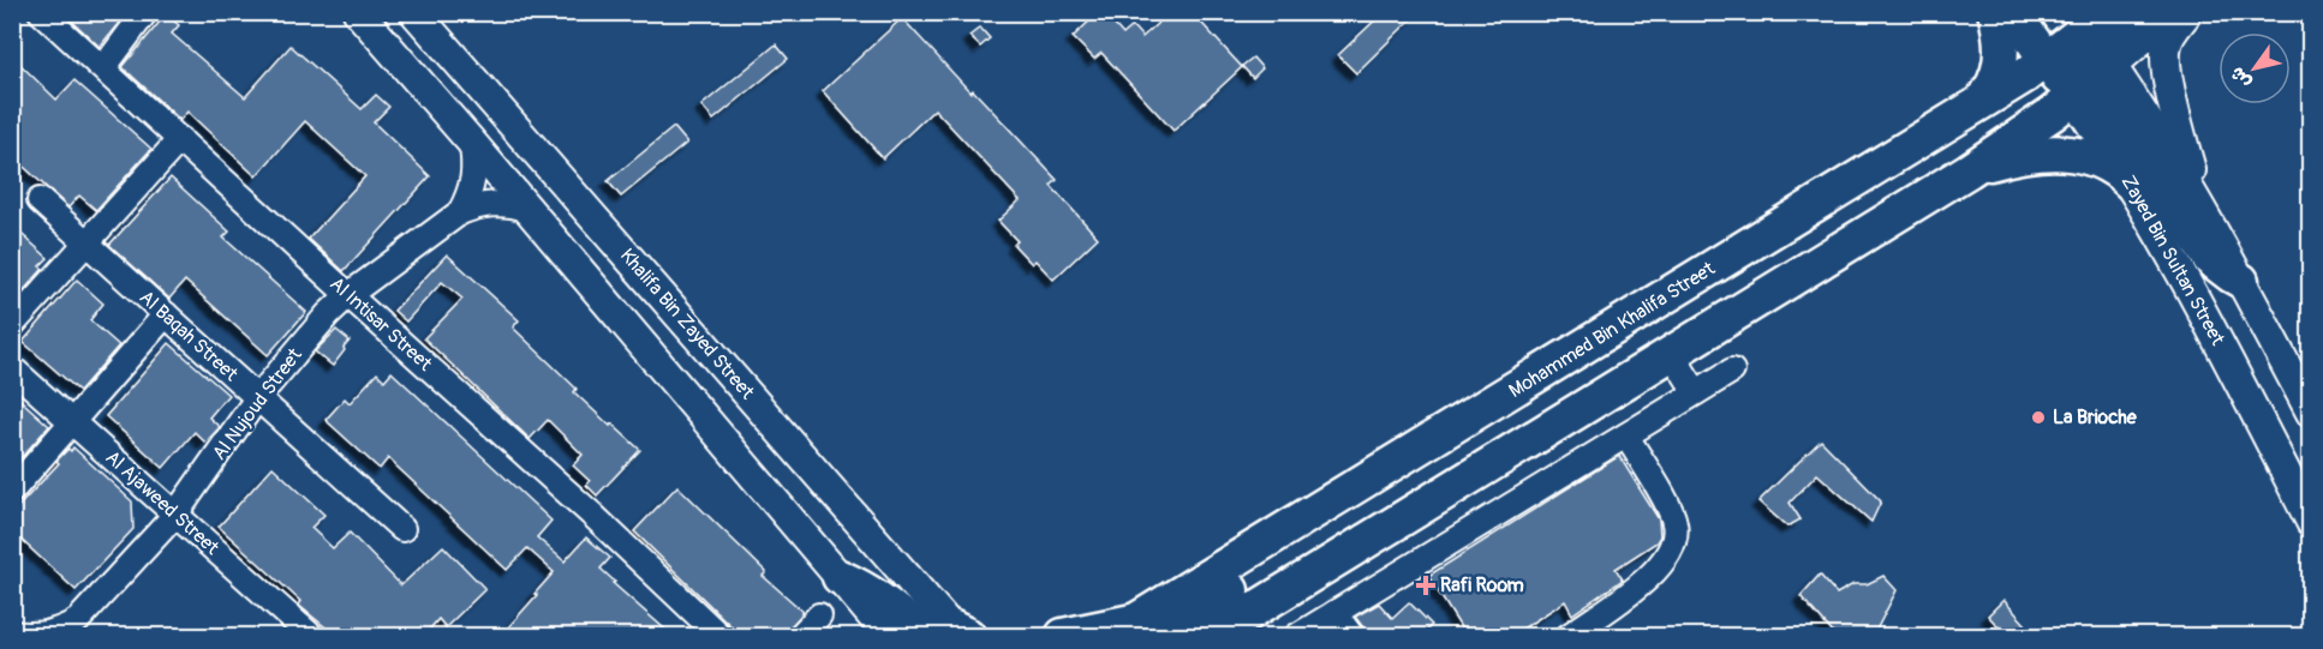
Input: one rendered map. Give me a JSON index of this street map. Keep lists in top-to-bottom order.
{
  "streets": {
    "highway": ["Zayed Bin Sultan Street", "Mohammed Bin Khalifa Street"],
    "main road": ["Khalifa Bin Zayed Street"],
    "street": [
      "Al Intisar Street",
      "Al Baqah Street",
      "Al Nujoud Street",
      "Al Ajaweed Street"
    ]
  },
  "crossings": [
    ["Zayed Bin Sultan Street", "Mohammed Bin Khalifa Street"],
    ["Al Intisar Street", "Al Nujoud Street"],
    ["Al Baqah Street", "Al Nujoud Street"],
    ["Al Nujoud Street", "Al Ajaweed Street"]
  ],
  "places": {
    "other": ["La Brioche"],
    "health": ["Rafi Room"]
  },
  "north": "bottom left"
}
